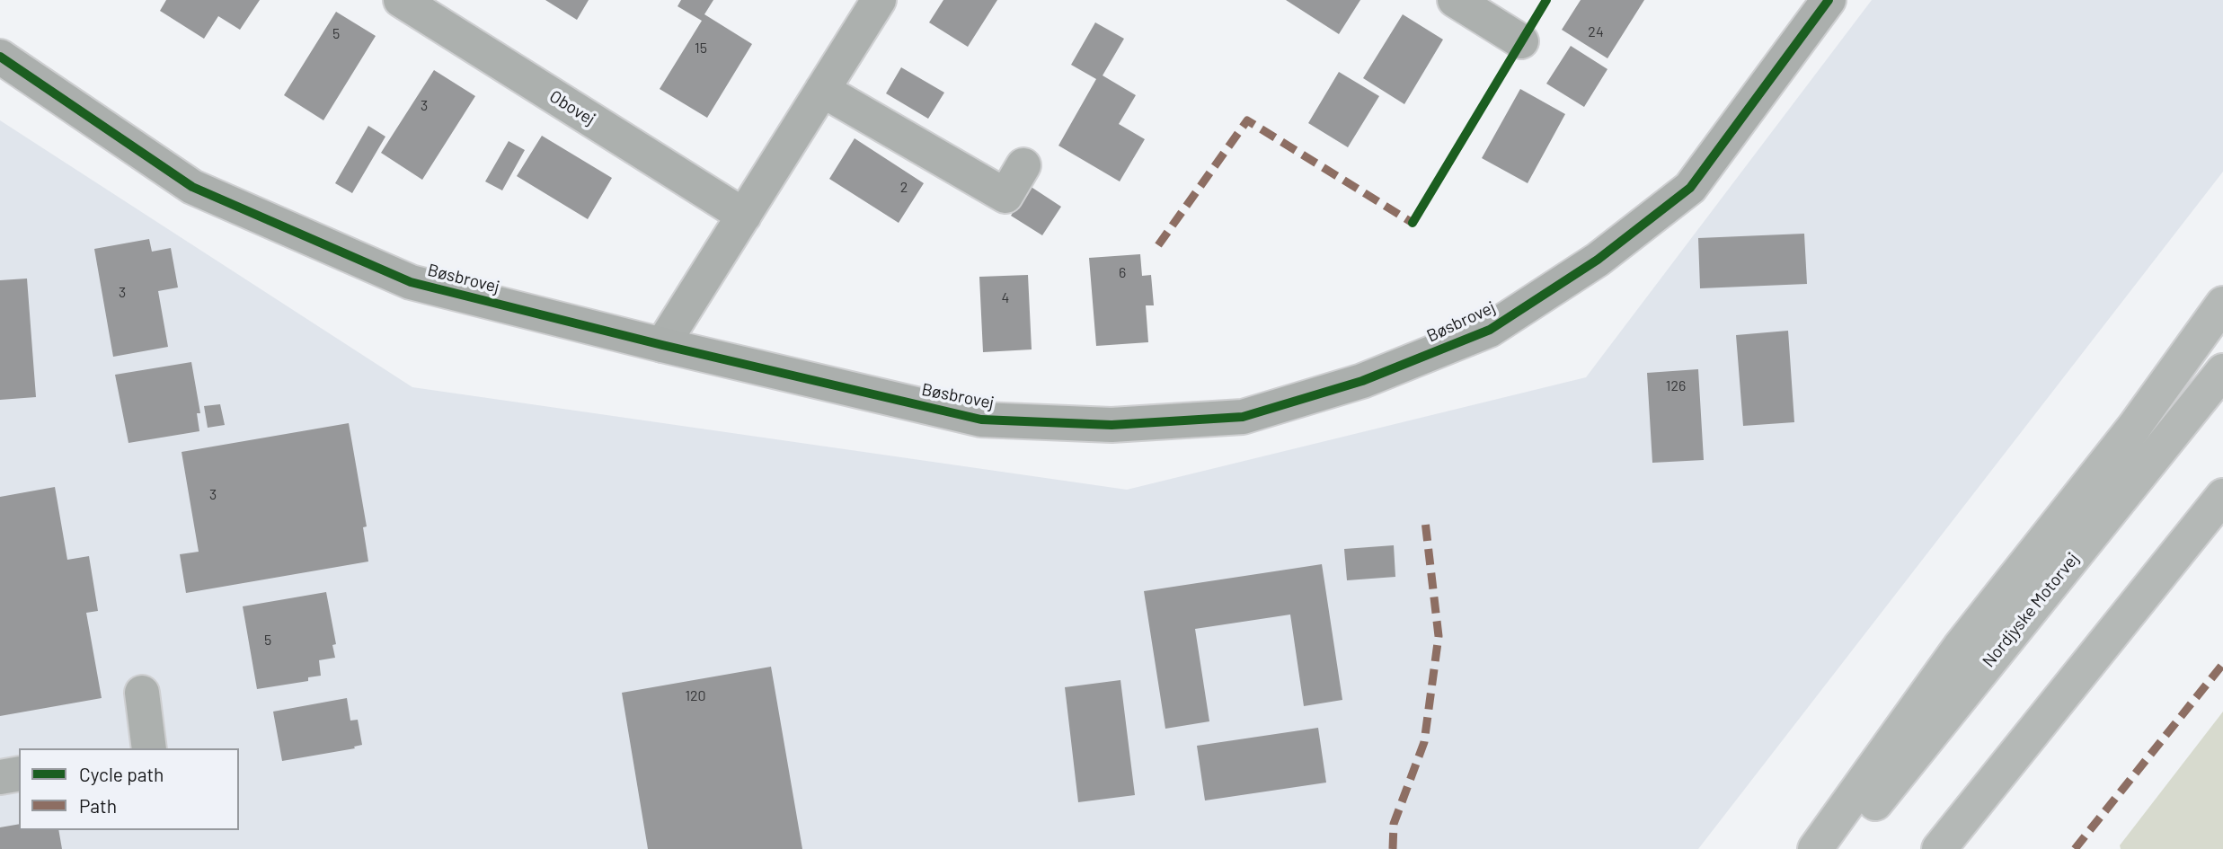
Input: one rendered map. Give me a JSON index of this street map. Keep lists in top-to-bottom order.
{
  "streets": {
    "highway": ["Nordjyske Motorvej"],
    "street": ["Obovej", "Bøsbrovej"]
  },
  "house_numbers": [
    "24",
    "5",
    "15",
    "3",
    "2",
    "6",
    "3",
    "4",
    "126",
    "3",
    "5",
    "120"
  ],
  "legend": ["Cycle path", "Path"]
}
